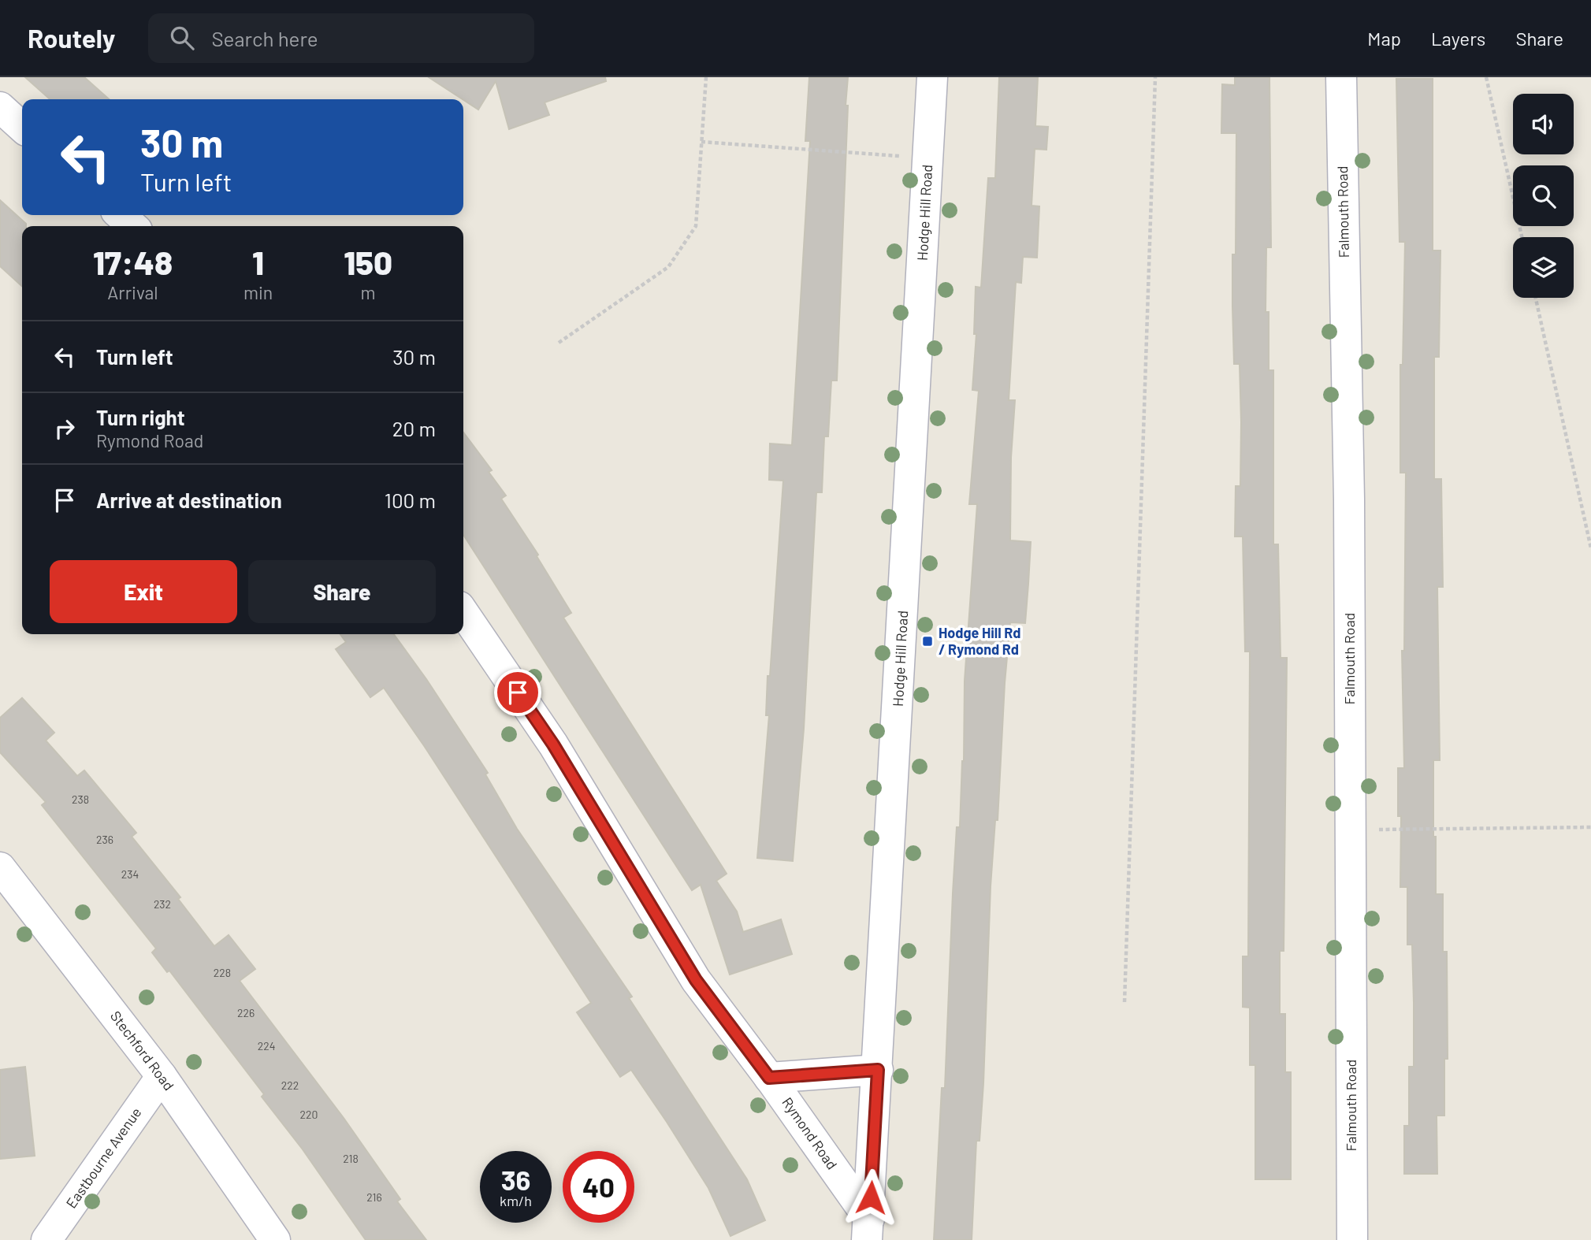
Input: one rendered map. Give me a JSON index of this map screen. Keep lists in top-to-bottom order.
{
  "streets": {
    "street": [
      "Falmouth Road",
      "Hodge Hill Road",
      "Stechford Road",
      "Rymond Road",
      "Eastbourne Avenue"
    ]
  },
  "crossings": [
    ["Hodge Hill Road", "Rymond Road"],
    ["Stechford Road", "Eastbourne Avenue"]
  ],
  "places": {
    "transit": ["Hodge Hill Rd / Rymond Rd"]
  },
  "house_numbers": [
    "238",
    "236",
    "234",
    "232",
    "228",
    "226",
    "224",
    "222",
    "220",
    "218",
    "216"
  ],
  "page": {
    "header": "Routely",
    "search": "Search here",
    "nav": ["Map", "Layers", "Share"],
    "turn": ["30 m", "Turn left"],
    "eta": [
      "17:48",
      "Arrival",
      "1",
      "min",
      "150",
      "m"
    ],
    "list": [
      {
        "name": "Turn left",
        "value": "30 m"
      },
      {
        "name": "Turn right",
        "note": "Rymond Road",
        "value": "20 m"
      },
      {
        "name": "Arrive at destination",
        "value": "100 m"
      }
    ],
    "buttons": ["Exit", "Share"],
    "speed": "36 km/h",
    "limit": "40"
  }
}
